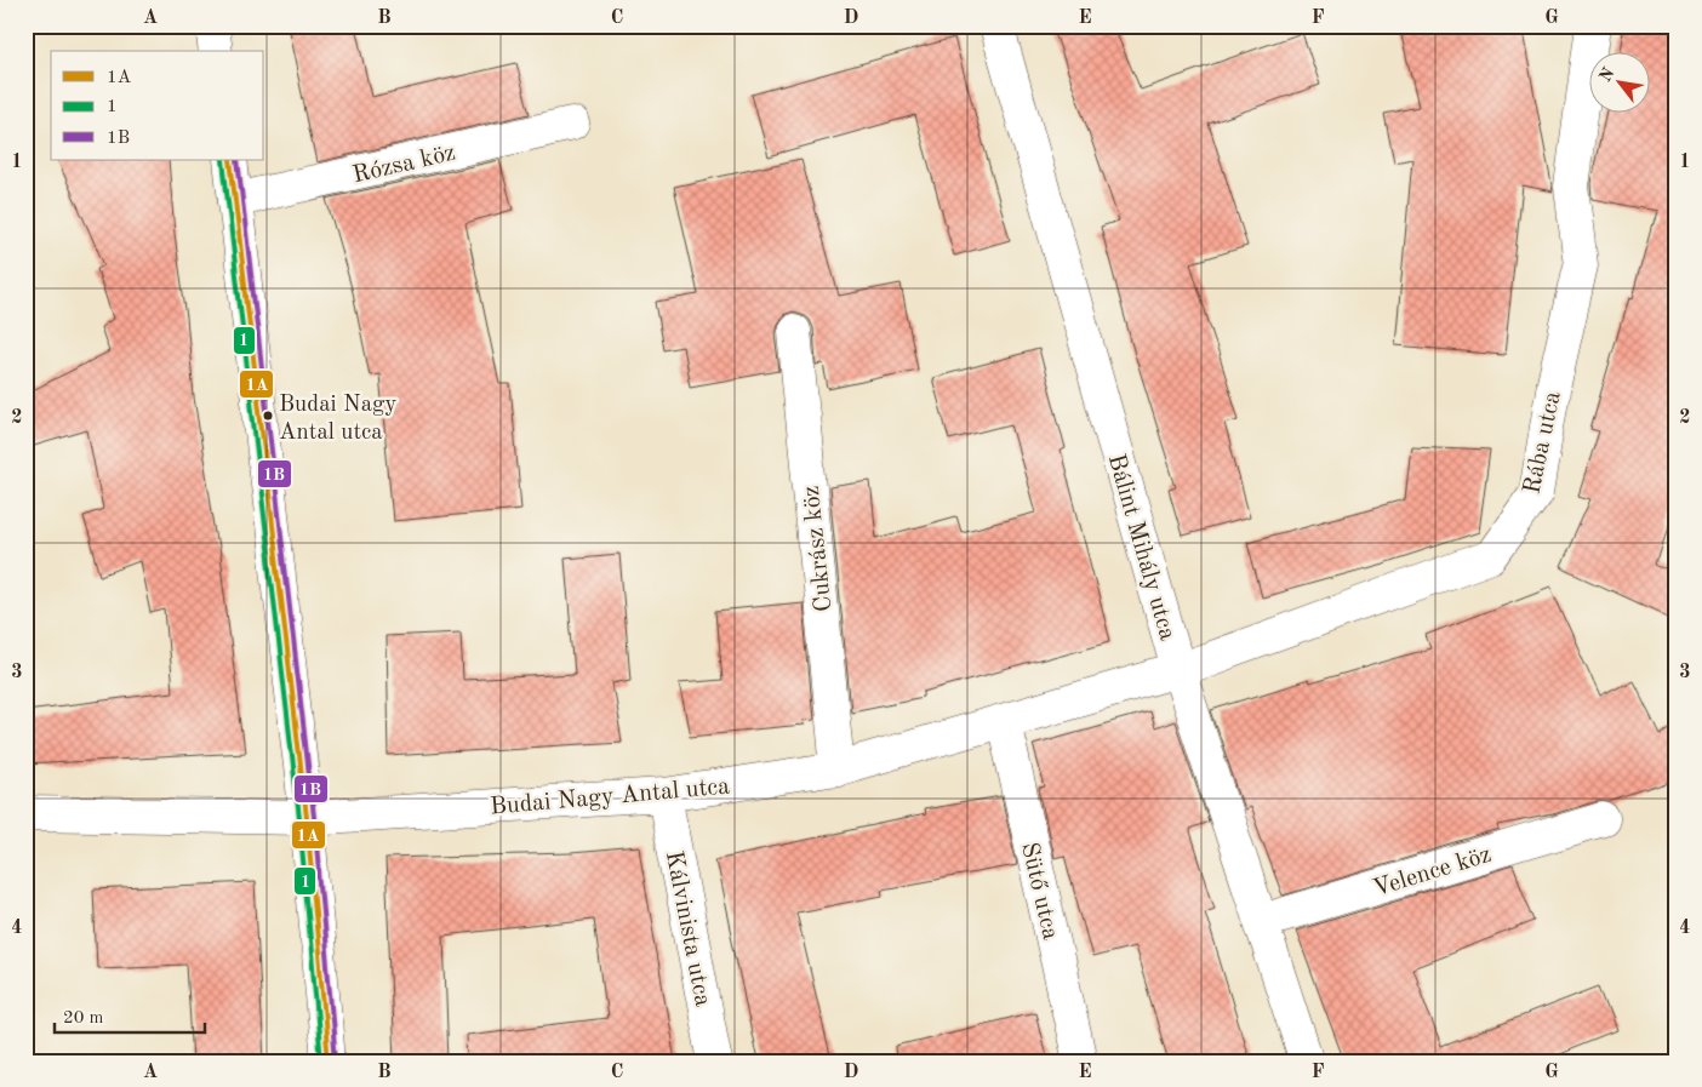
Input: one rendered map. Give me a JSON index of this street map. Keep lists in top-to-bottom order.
{
  "streets": {
    "street": [
      "Rózsa köz",
      "Rába utca",
      "Bálint Mihály utca",
      "Cukrász köz",
      "Budai Nagy Antal utca",
      "Velence köz",
      "Sütő utca",
      "Kálvinista utca"
    ]
  },
  "crossings": [
    ["Rába utca", "Bálint Mihály utca"],
    ["Rába utca", "Budai Nagy Antal utca"],
    ["Bálint Mihály utca", "Budai Nagy Antal utca"],
    ["Bálint Mihály utca", "Velence köz"],
    ["Cukrász köz", "Budai Nagy Antal utca"],
    ["Budai Nagy Antal utca", "Sütő utca"],
    ["Budai Nagy Antal utca", "Kálvinista utca"]
  ],
  "places": ["Budai Nagy Antal utca"],
  "lines": ["transit line 1A", "transit line 1", "transit line 1B"],
  "legend": ["1A", "1", "1B"],
  "scale_bar": "20 m",
  "north": "top left",
  "grid": {
    "columns": [
      "A",
      "B",
      "C",
      "D",
      "E",
      "F",
      "G"
    ],
    "rows": [
      "1",
      "2",
      "3",
      "4"
    ]
  }
}
